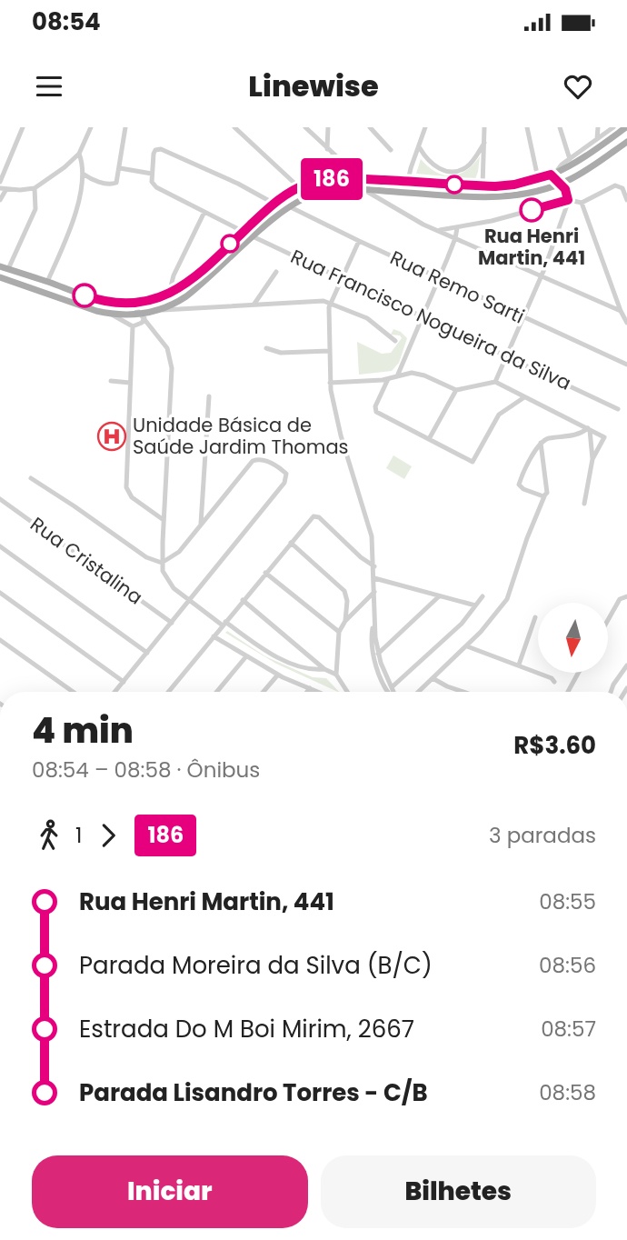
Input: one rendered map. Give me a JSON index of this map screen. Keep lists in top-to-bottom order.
{
  "streets": {
    "street": ["Rua Remo Sarti", "Rua Francisco Nogueira da Silva", "Rua Cristalina"]
  },
  "places": {
    "other": ["Rua Henri Martin, 441"],
    "hospital": ["Unidade Básica de Saúde Jardim Thomas"]
  },
  "lines": ["bus line 186"],
  "north": "bottom",
  "page": {
    "status": "08:54",
    "header": "Linewise",
    "on_map": "186",
    "heading": ["4 min", "08:54 – 08:58 · Ônibus", "R$3.60"],
    "legs": ["1", "186", "3 paradas"],
    "list": [
      {
        "name": "Rua Henri Martin, 441",
        "value": "08:55"
      },
      {
        "name": "Parada Moreira da Silva (B/C)",
        "value": "08:56"
      },
      {
        "name": "Estrada Do M Boi Mirim, 2667",
        "value": "08:57"
      },
      {
        "name": "Parada Lisandro Torres - C/B",
        "value": "08:58"
      }
    ],
    "buttons": ["Iniciar", "Bilhetes"]
  }
}
